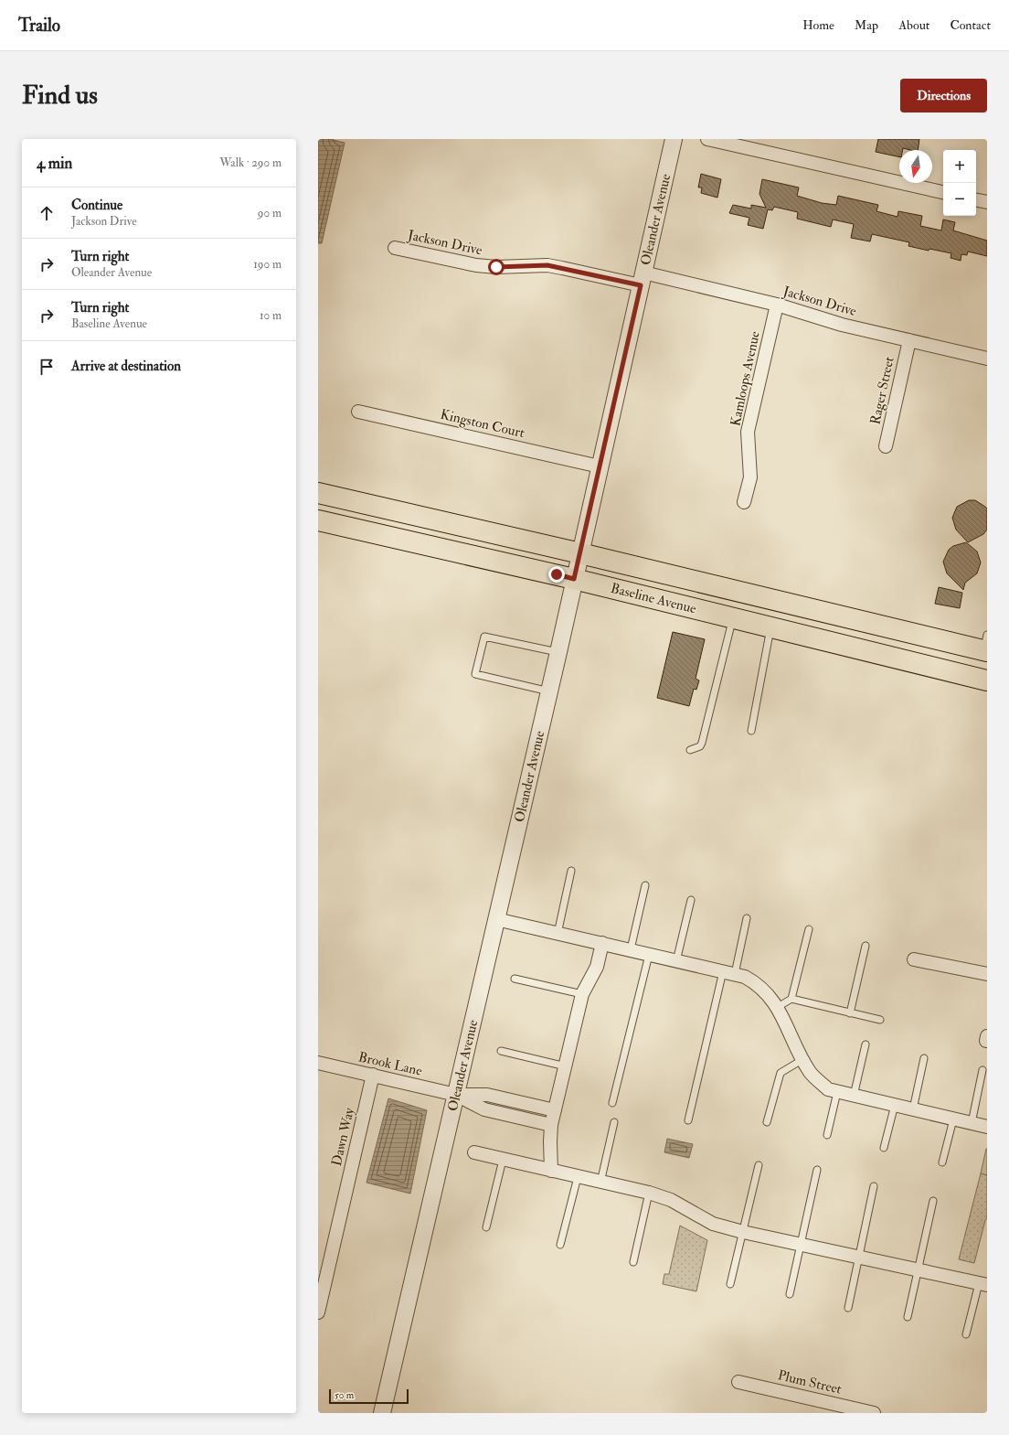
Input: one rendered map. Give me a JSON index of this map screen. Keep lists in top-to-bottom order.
{
  "streets": {
    "main road": ["Baseline Avenue"],
    "street": [
      "Oleander Avenue",
      "Jackson Drive",
      "Kamloops Avenue",
      "Rager Street",
      "Kingston Court",
      "Brook Lane",
      "Dawn Way",
      "Plum Street"
    ]
  },
  "crossings": [
    ["Oleander Avenue", "Jackson Drive"],
    ["Oleander Avenue", "Kingston Court"],
    ["Oleander Avenue", "Baseline Avenue"],
    ["Oleander Avenue", "Brook Lane"],
    ["Jackson Drive", "Kamloops Avenue"],
    ["Jackson Drive", "Rager Street"],
    ["Brook Lane", "Dawn Way"]
  ],
  "scale_bar": "50 m",
  "north": "bottom",
  "page": {
    "header": "Trailo",
    "nav": [
      "Home",
      "Map",
      "About",
      "Contact"
    ],
    "buttons": "Directions",
    "title": "Find us",
    "heading": ["4 min", "Walk · 290 m"],
    "map_buttons": ["+", "−"],
    "list": [
      ["Continue", "Jackson Drive", "90 m"],
      ["Turn right", "Oleander Avenue", "190 m"],
      ["Turn right", "Baseline Avenue", "10 m"],
      "Arrive at destination"
    ],
    "scale": "50 m"
  }
}
